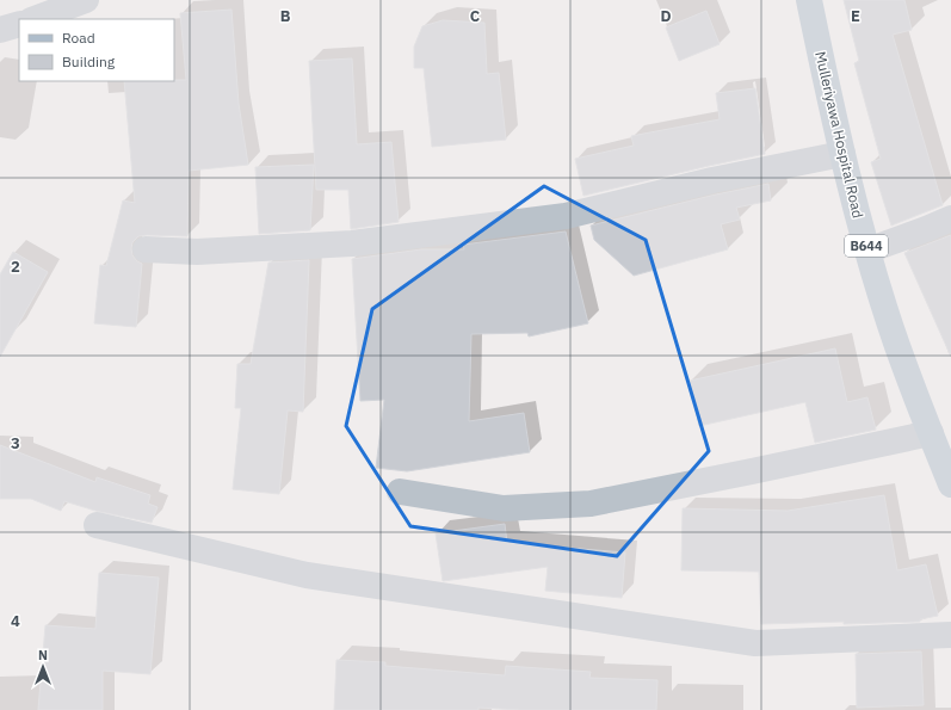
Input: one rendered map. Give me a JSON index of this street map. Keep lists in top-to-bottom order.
{
  "streets": {
    "main road": ["Mulleriyawa Hospital Road", "B644"]
  },
  "legend": ["Road", "Building"],
  "north": "top",
  "grid": {
    "columns": [
      "B",
      "C",
      "D",
      "E"
    ],
    "rows": ["2", "3", "4"]
  }
}
